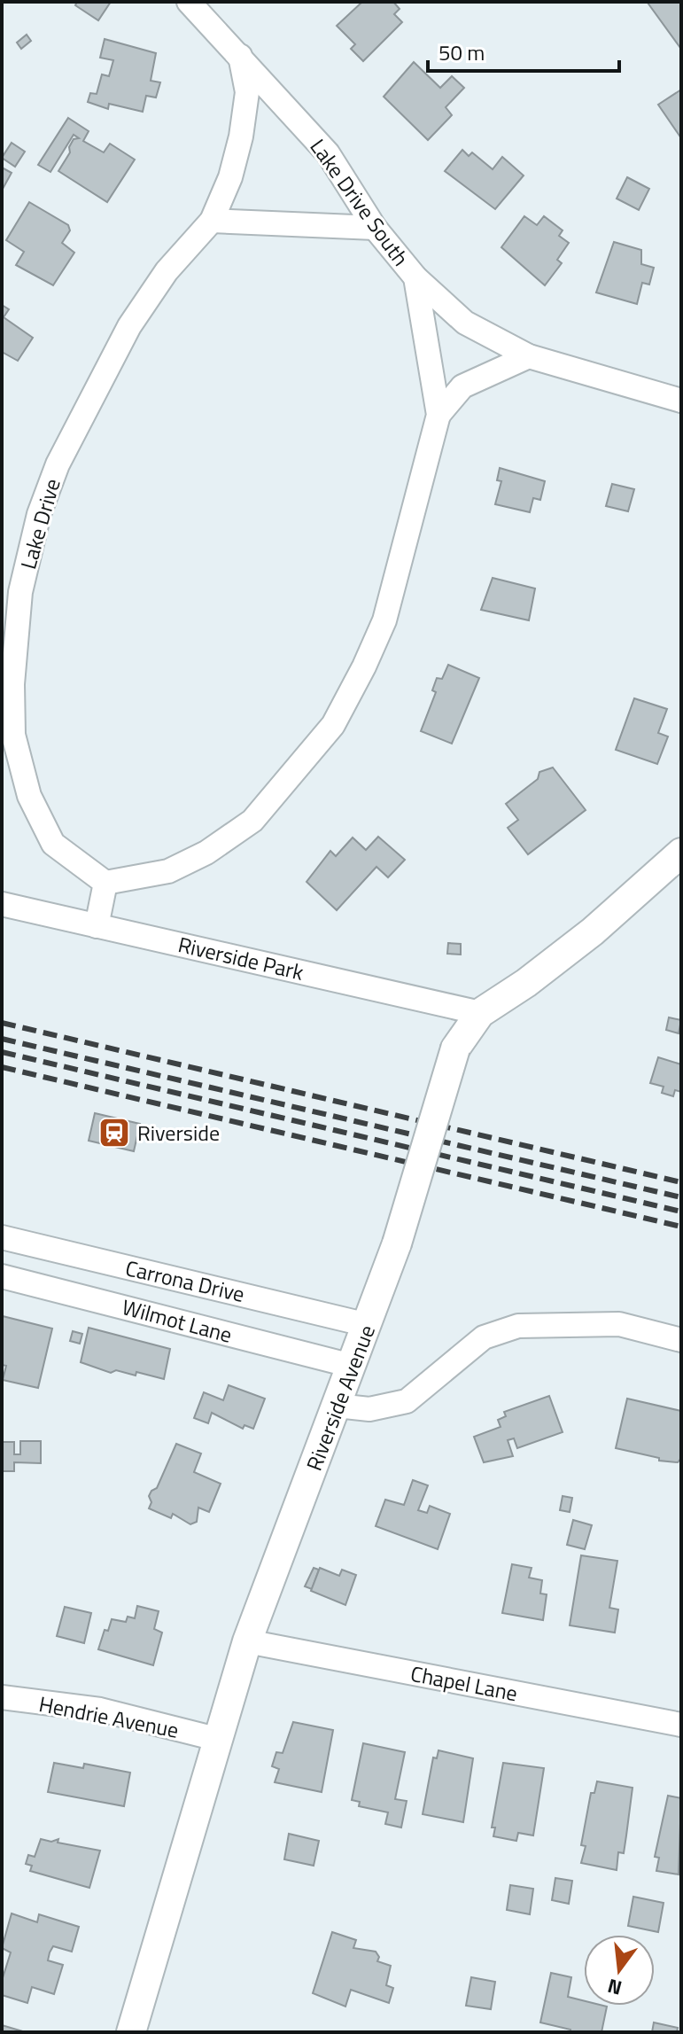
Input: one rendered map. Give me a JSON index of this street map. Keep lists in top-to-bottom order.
{
  "streets": {
    "street": [
      "Lake Drive South",
      "Lake Drive",
      "Riverside Park",
      "Carrona Drive",
      "Wilmot Lane",
      "Riverside Avenue",
      "Chapel Lane",
      "Hendrie Avenue"
    ]
  },
  "crossings": [
    ["Lake Drive South", "Lake Drive"],
    ["Riverside Park", "Riverside Avenue"],
    ["Carrona Drive", "Riverside Avenue"],
    ["Wilmot Lane", "Riverside Avenue"],
    ["Riverside Avenue", "Chapel Lane"],
    ["Riverside Avenue", "Hendrie Avenue"]
  ],
  "places": {
    "station": ["Riverside"]
  },
  "scale_bar": "50 m",
  "north": "bottom"
}
